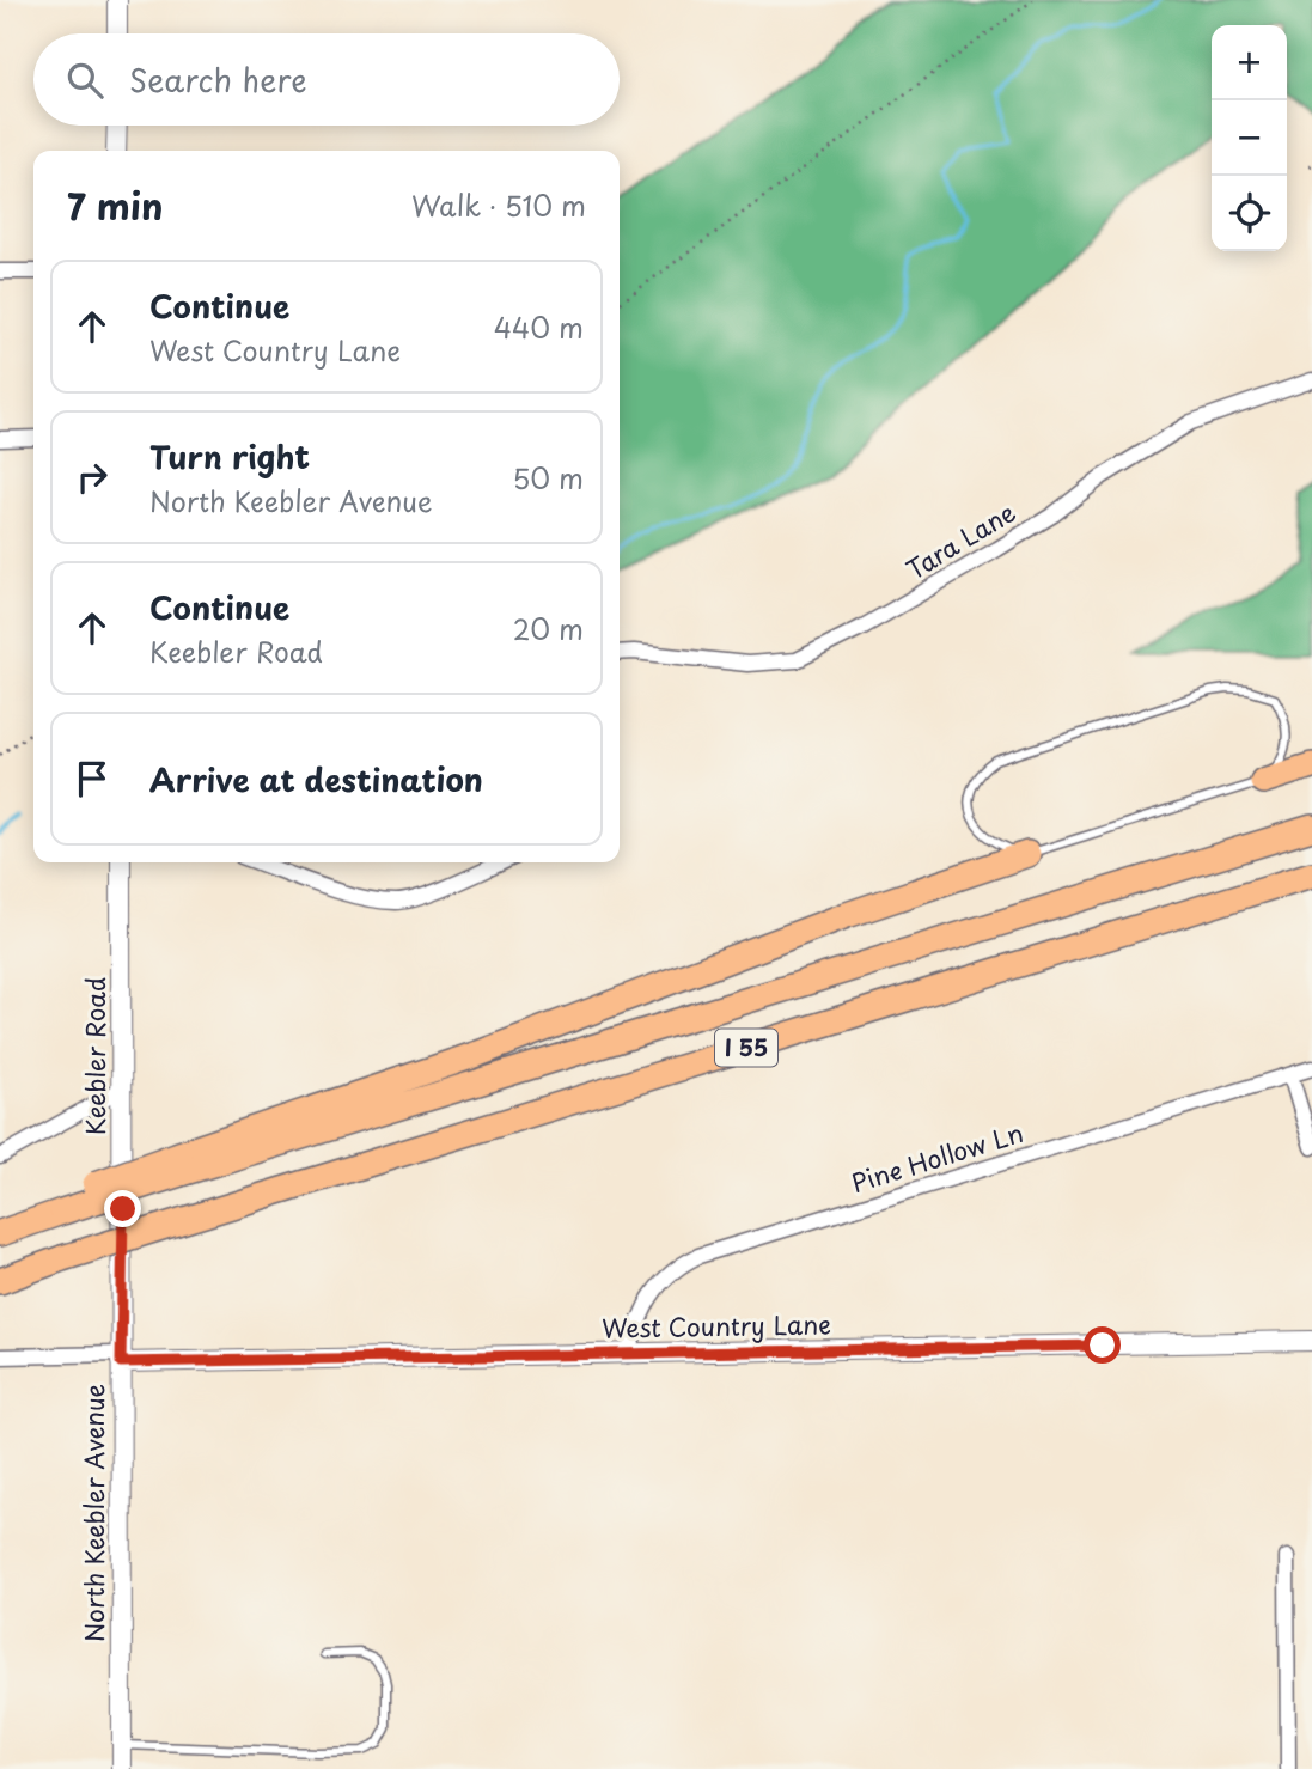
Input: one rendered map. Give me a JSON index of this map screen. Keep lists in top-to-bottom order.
{
  "streets": {
    "highway": ["I 55"],
    "street": [
      "Tara Lane",
      "Keebler Road",
      "Pine Hollow Ln",
      "West Country Lane",
      "North Keebler Avenue"
    ]
  },
  "crossings": [
    ["Keebler Road", "North Keebler Avenue"],
    ["Pine Hollow Ln", "West Country Lane"],
    ["West Country Lane", "North Keebler Avenue"]
  ],
  "page": {
    "map_buttons": ["+", "−"],
    "search": "Search here",
    "heading": ["7 min", "Walk · 510 m"],
    "list": [
      ["Continue", "West Country Lane", "440 m"],
      ["Turn right", "North Keebler Avenue", "50 m"],
      ["Continue", "Keebler Road", "20 m"],
      "Arrive at destination"
    ]
  }
}
